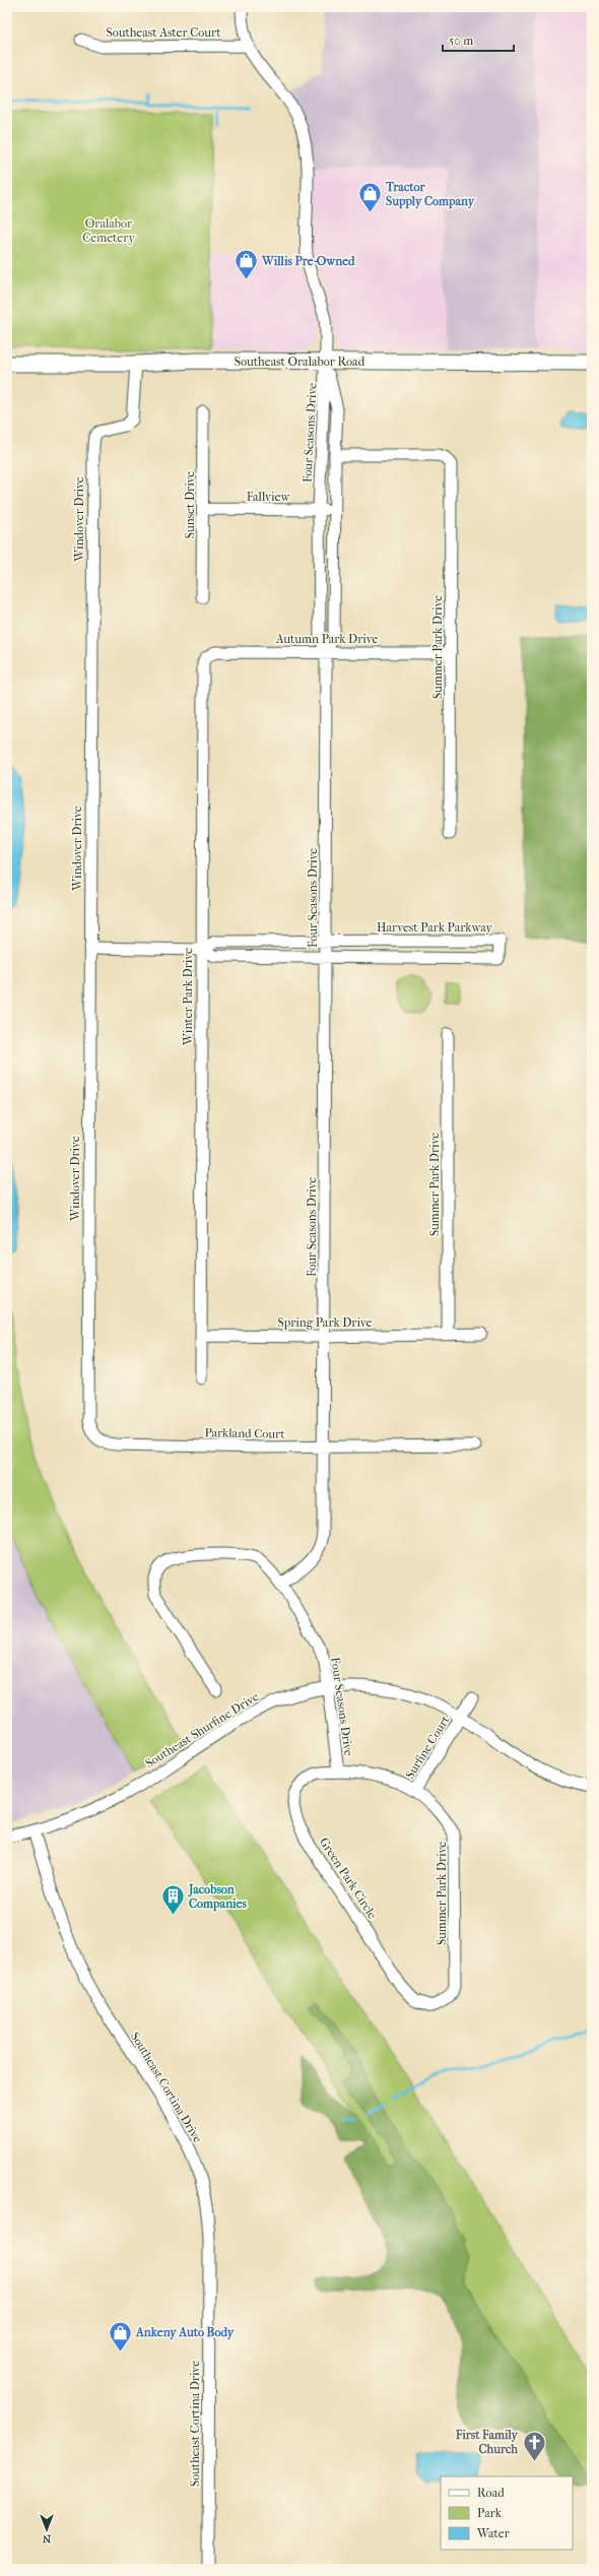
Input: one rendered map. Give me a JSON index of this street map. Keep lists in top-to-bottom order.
{
  "streets": {
    "main road": ["Southeast Oralabor Road"],
    "street": [
      "Southeast Aster Court",
      "Four Seasons Drive",
      "Fallview",
      "Sunset Drive",
      "Windover Drive",
      "Autumn Park Drive",
      "Summer Park Drive",
      "Harvest Park Parkway",
      "Winter Park Drive",
      "Spring Park Drive",
      "Parkland Court",
      "Southeast Shurfine Drive",
      "Surfine Court",
      "Green Park Circle",
      "Southeast Cortina Drive"
    ]
  },
  "crossings": [
    ["Southeast Oralabor Road", "Four Seasons Drive"],
    ["Southeast Oralabor Road", "Windover Drive"],
    ["Four Seasons Drive", "Fallview"],
    ["Four Seasons Drive", "Autumn Park Drive"],
    ["Four Seasons Drive", "Summer Park Drive"],
    ["Four Seasons Drive", "Harvest Park Parkway"],
    ["Four Seasons Drive", "Spring Park Drive"],
    ["Four Seasons Drive", "Parkland Court"],
    ["Four Seasons Drive", "Southeast Shurfine Drive"],
    ["Four Seasons Drive", "Green Park Circle"],
    ["Fallview", "Sunset Drive"],
    ["Windover Drive", "Harvest Park Parkway"],
    ["Windover Drive", "Parkland Court"],
    ["Autumn Park Drive", "Summer Park Drive"],
    ["Autumn Park Drive", "Winter Park Drive"],
    ["Summer Park Drive", "Spring Park Drive"],
    ["Summer Park Drive", "Surfine Court"],
    ["Summer Park Drive", "Green Park Circle"],
    ["Harvest Park Parkway", "Winter Park Drive"],
    ["Winter Park Drive", "Spring Park Drive"],
    ["Southeast Shurfine Drive", "Surfine Court"],
    ["Southeast Shurfine Drive", "Southeast Cortina Drive"]
  ],
  "parks": ["Oralabor Cemetery"],
  "places": {
    "shop": ["Tractor Supply Company", "Willis Pre-Owned", "Ankeny Auto Body"],
    "building": ["Jacobson Companies"],
    "church": ["First Family Church"]
  },
  "legend": ["Road", "Park", "Water"],
  "scale_bar": "50 m",
  "north": "bottom"
}
